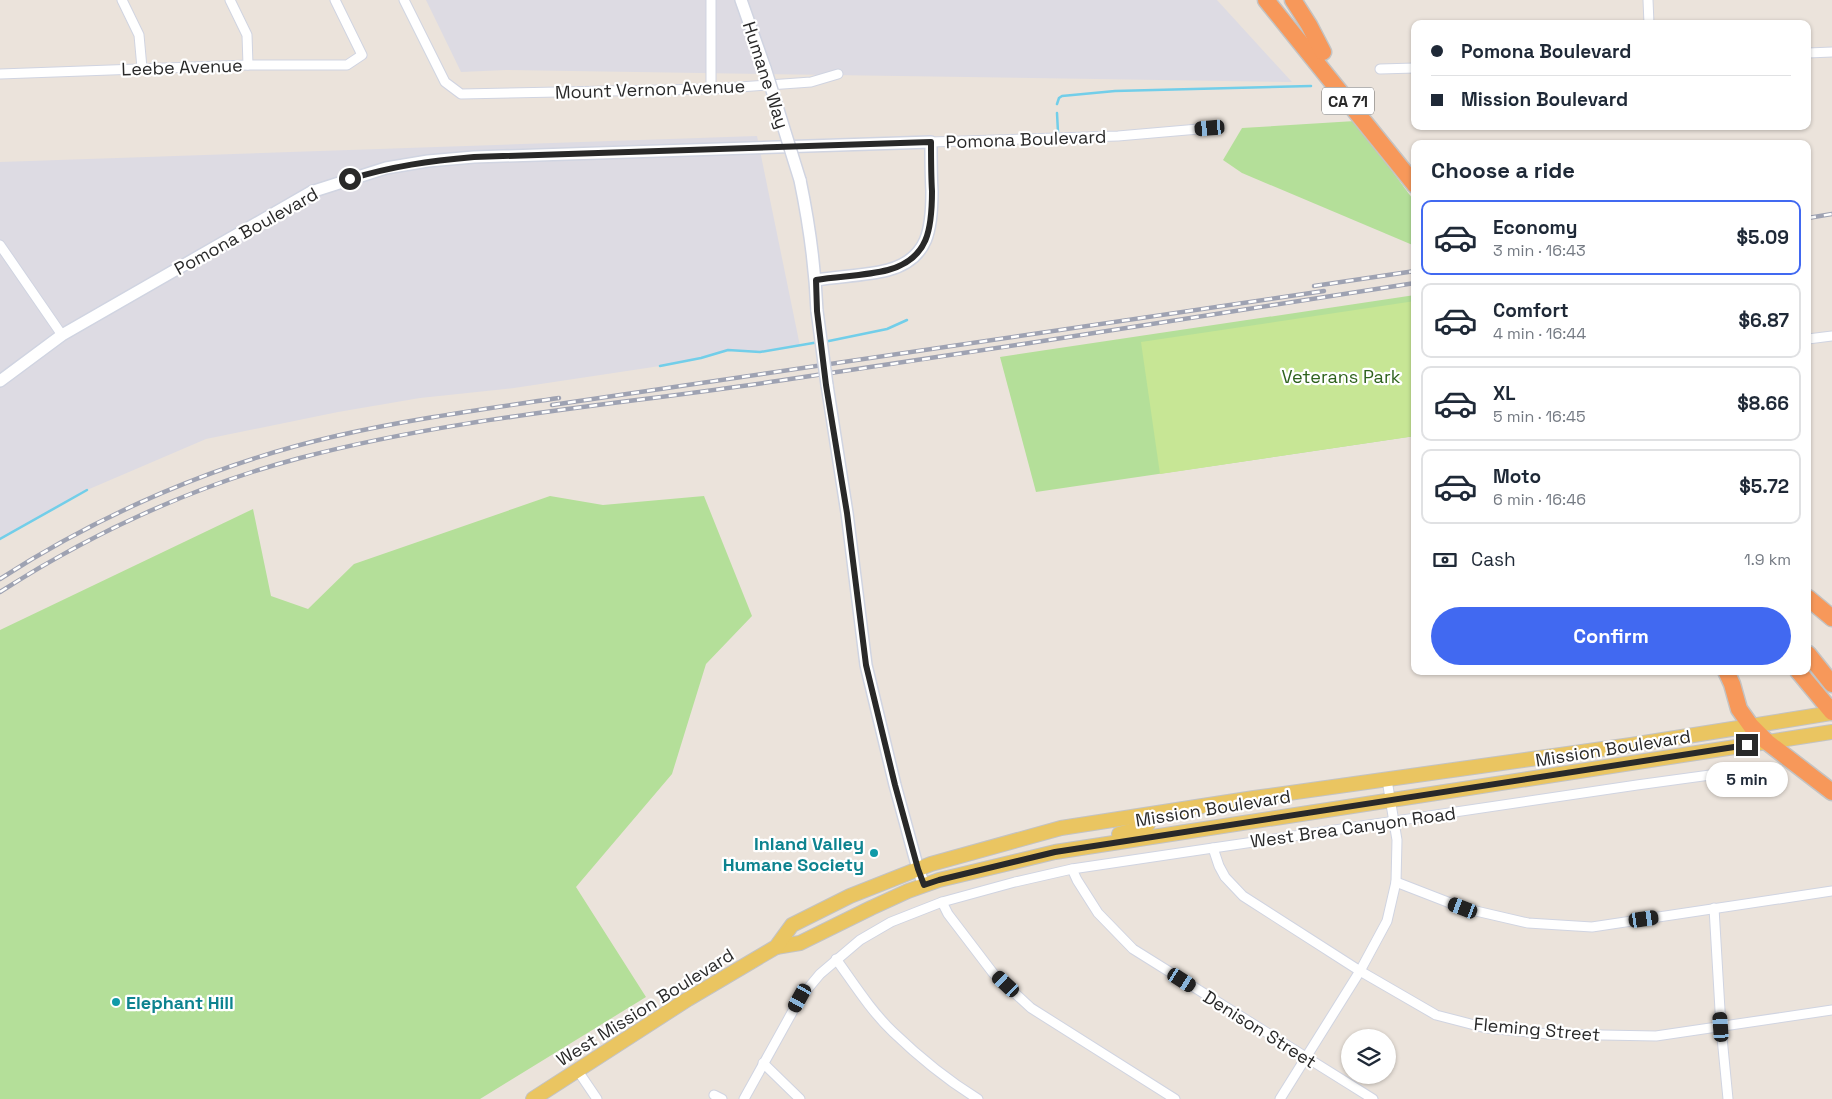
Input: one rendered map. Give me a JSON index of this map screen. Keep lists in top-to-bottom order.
{
  "streets": {
    "highway": ["CA 71"],
    "main road": ["Mission Boulevard", "West Mission Boulevard"],
    "street": [
      "Leebe Avenue",
      "Humane Way",
      "Mount Vernon Avenue",
      "Pomona Boulevard",
      "West Brea Canyon Road",
      "Denison Street",
      "Fleming Street"
    ]
  },
  "crossings": [
    ["Humane Way", "Mission Boulevard"],
    ["Mission Boulevard", "West Mission Boulevard"],
    ["West Brea Canyon Road", "Denison Street"],
    ["West Brea Canyon Road", "Fleming Street"]
  ],
  "parks": ["Veterans Park"],
  "places": ["Inland Valley Humane Society", "Elephant Hill"],
  "page": {
    "banner": ["Pomona Boulevard", "Mission Boulevard"],
    "heading": "Choose a ride",
    "list": [
      {
        "name": "Economy",
        "note": "3 min · 16:43",
        "value": "$5.09"
      },
      {
        "name": "Comfort",
        "note": "4 min · 16:44",
        "value": "$6.87"
      },
      {
        "name": "XL",
        "note": "5 min · 16:45",
        "value": "$8.66"
      },
      {
        "name": "Moto",
        "note": "6 min · 16:46",
        "value": "$5.72"
      }
    ],
    "pay": ["Cash", "1.9 km"],
    "buttons": "Confirm",
    "bubble": "5 min"
  }
}
